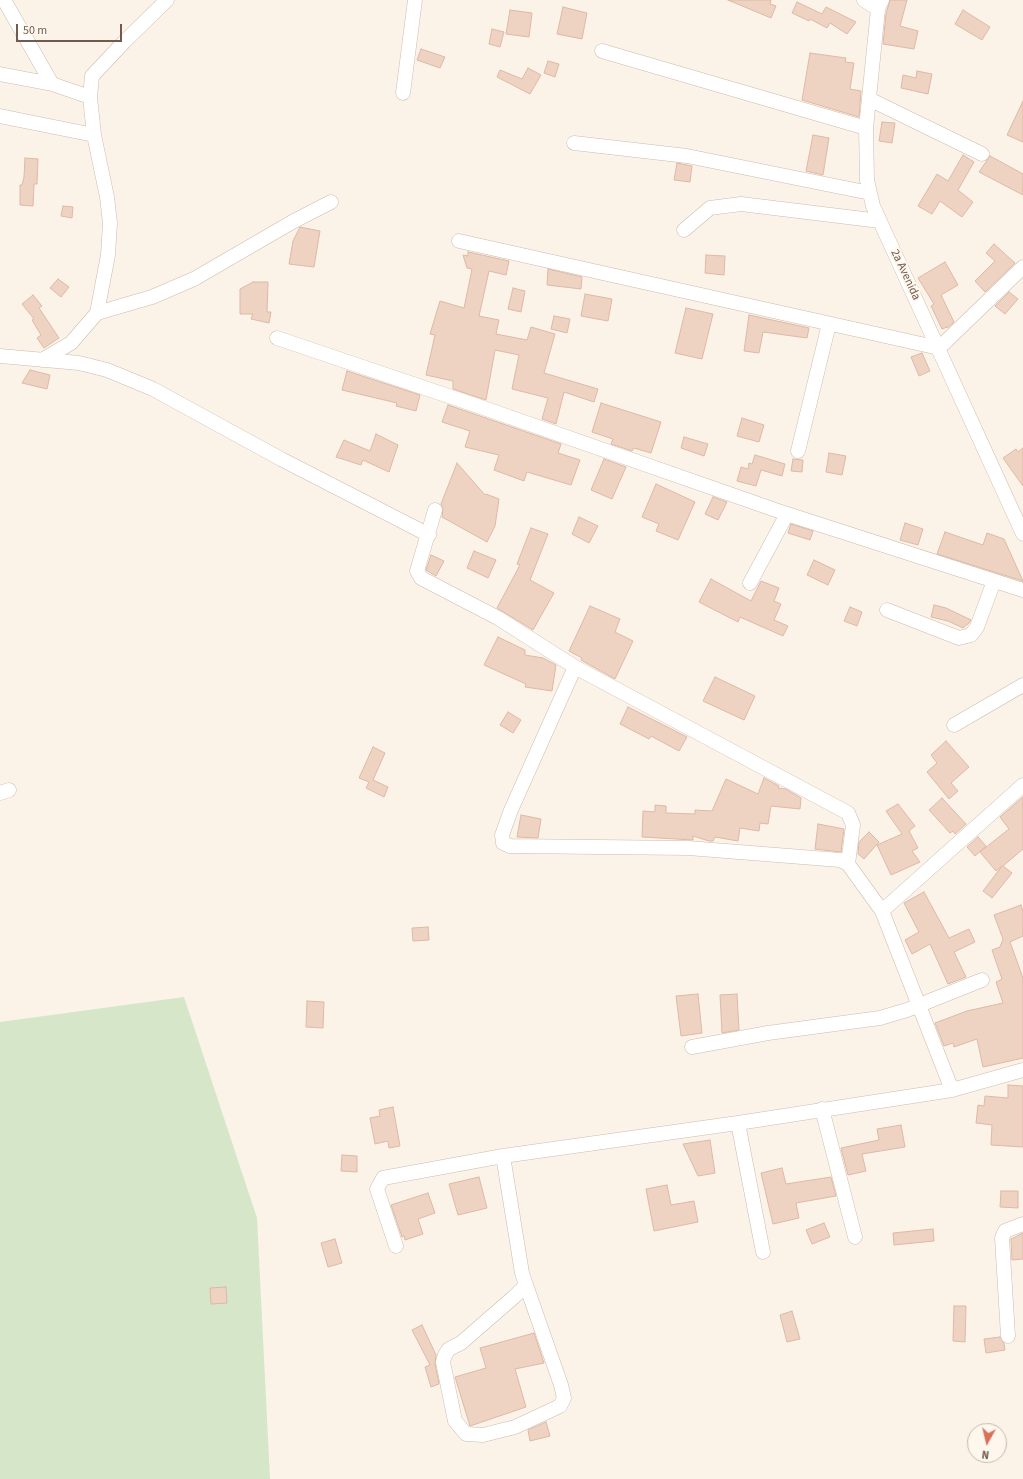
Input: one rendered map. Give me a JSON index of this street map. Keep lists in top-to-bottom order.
{
  "streets": {
    "street": ["2a Avenida"]
  },
  "scale_bar": "50 m",
  "north": "bottom"
}
